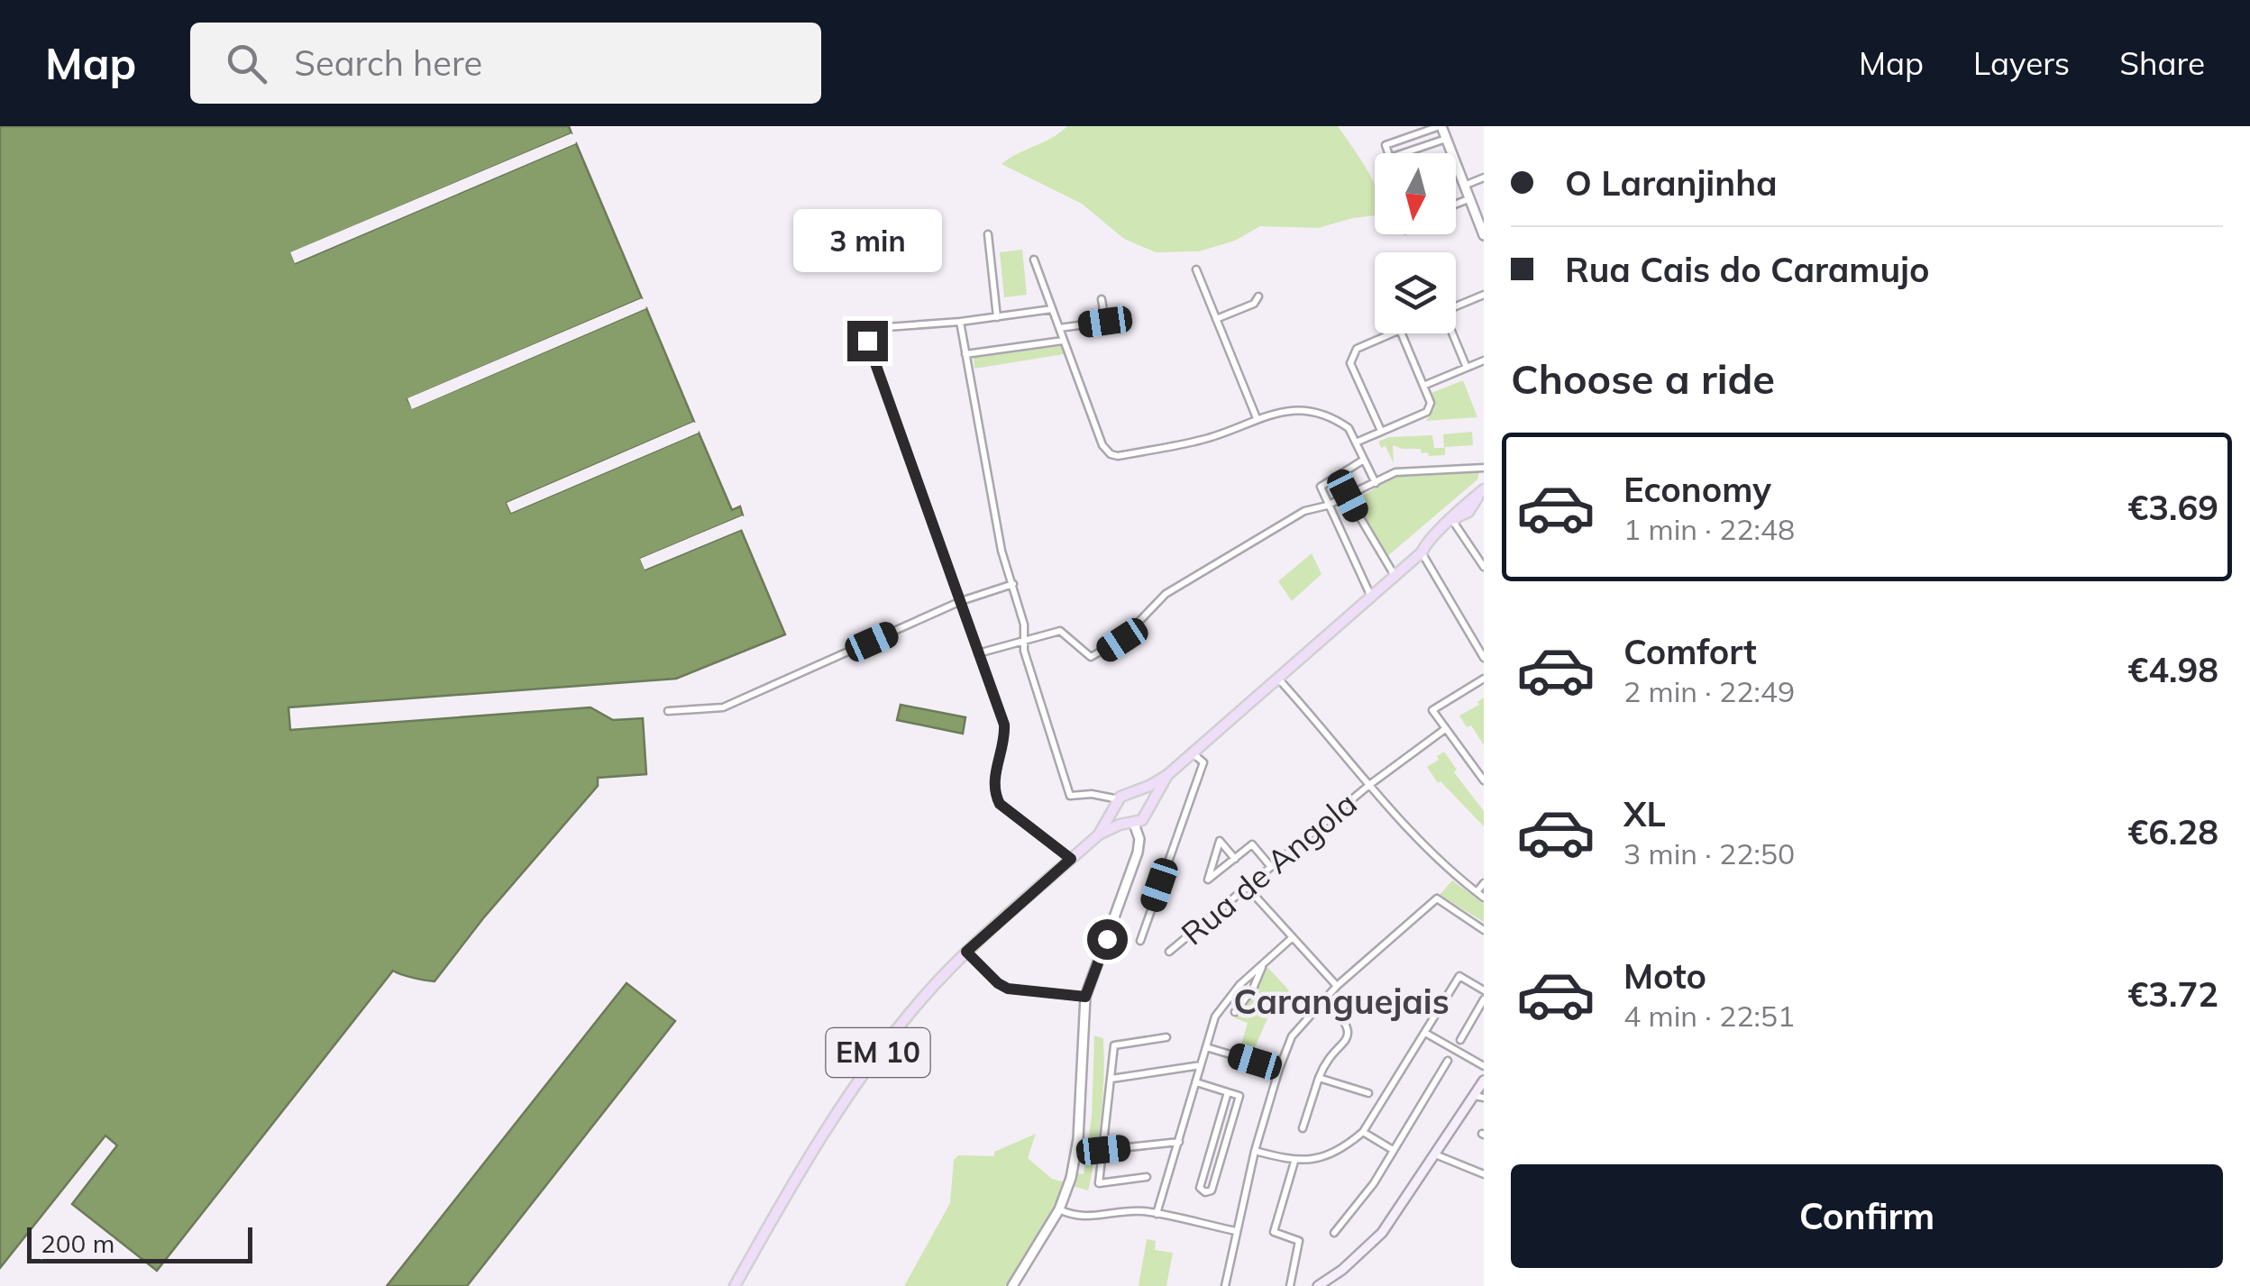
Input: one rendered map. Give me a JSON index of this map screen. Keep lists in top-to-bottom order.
{
  "streets": {
    "main road": ["EM 10"],
    "street": ["Rua de Angola"]
  },
  "districts": ["Caranguejais"],
  "scale_bar": "200 m",
  "north": "bottom",
  "page": {
    "header": "Map",
    "search": "Search here",
    "nav": ["Map", "Layers", "Share"],
    "banner": ["O Laranjinha", "Rua Cais do Caramujo"],
    "bubble": "3 min",
    "heading": "Choose a ride",
    "list": [
      {
        "name": "Economy",
        "note": "1 min · 22:48",
        "value": "€3.69"
      },
      {
        "name": "Comfort",
        "note": "2 min · 22:49",
        "value": "€4.98"
      },
      {
        "name": "XL",
        "note": "3 min · 22:50",
        "value": "€6.28"
      },
      {
        "name": "Moto",
        "note": "4 min · 22:51",
        "value": "€3.72"
      }
    ],
    "buttons": "Confirm",
    "scale": "200 m"
  }
}
